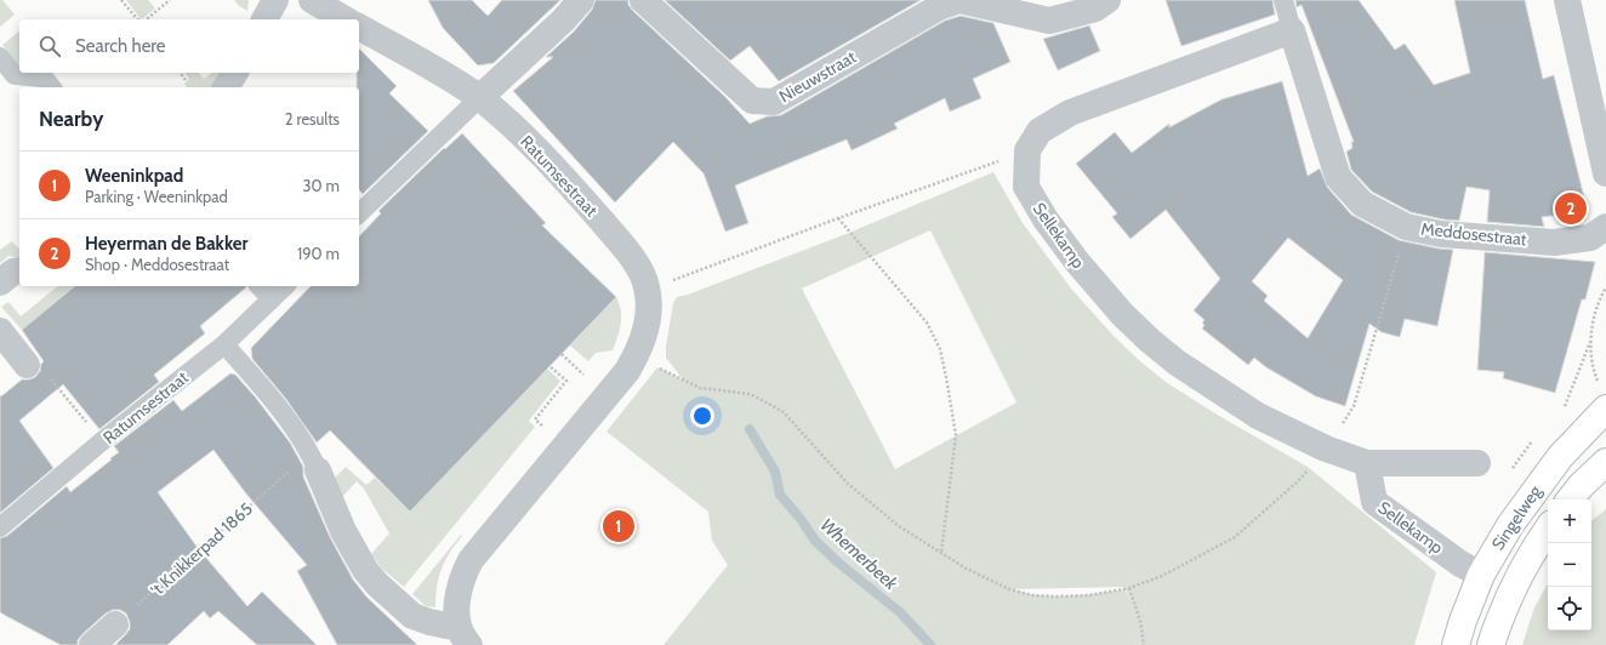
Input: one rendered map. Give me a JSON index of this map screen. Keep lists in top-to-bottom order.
{
  "streets": {
    "main road": ["Singelweg"],
    "street": [
      "Nieuwstraat",
      "Ratumsestraat",
      "Meddosestraat",
      "Sellekamp"
    ],
    "path": ["'t Knikkerpad 1865"]
  },
  "crossings": [
    ["Sellekamp", "Singelweg"]
  ],
  "water": ["Whemerbeek"],
  "page": {
    "search": "Search here",
    "heading": ["Nearby", "2 results"],
    "list": [
      {
        "mark": "1",
        "name": "Weeninkpad",
        "note": "Parking · Weeninkpad",
        "value": "30 m"
      },
      {
        "mark": "2",
        "name": "Heyerman de Bakker",
        "note": "Shop · Meddosestraat",
        "value": "190 m"
      }
    ],
    "pins": ["2", "1"],
    "map_buttons": ["+", "−"]
  }
}
